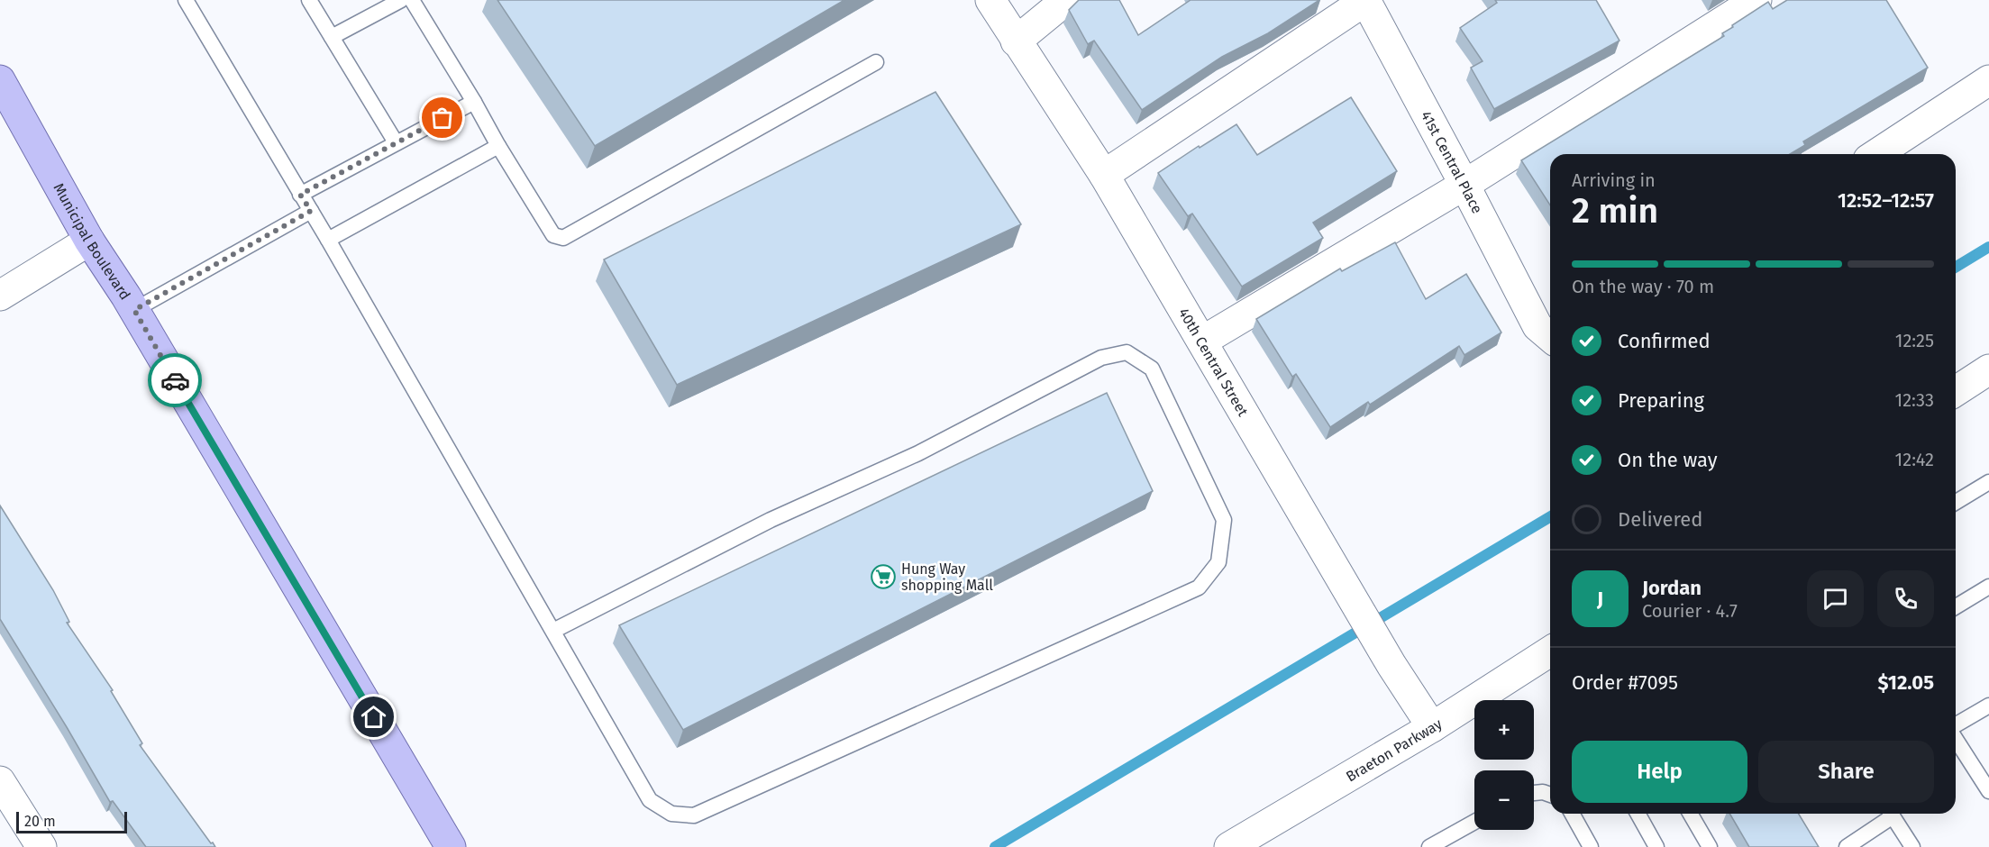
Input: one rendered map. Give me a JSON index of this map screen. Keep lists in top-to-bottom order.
{
  "streets": {
    "main road": ["Municipal Boulevard"],
    "street": ["41st Central Place", "40th Central Street", "Braeton Parkway"]
  },
  "crossings": [
    ["40th Central Street", "Braeton Parkway"]
  ],
  "places": {
    "supermarket": ["Hung Way shopping Mall"]
  },
  "scale_bar": "20 m",
  "page": {
    "heading": ["2 min", "Arriving in", "12:52–12:57"],
    "panel": [
      "Jordan",
      "Courier · 4.7",
      "Order #7095",
      "$12.05"
    ],
    "bar": "On the way · 70 m",
    "list": [
      ["Confirmed", "12:25"],
      ["Preparing", "12:33"],
      ["On the way", "12:42"],
      "Delivered"
    ],
    "round": "J",
    "map_buttons": ["+", "−"],
    "buttons": ["Help", "Share"],
    "scale": "20 m"
  }
}
